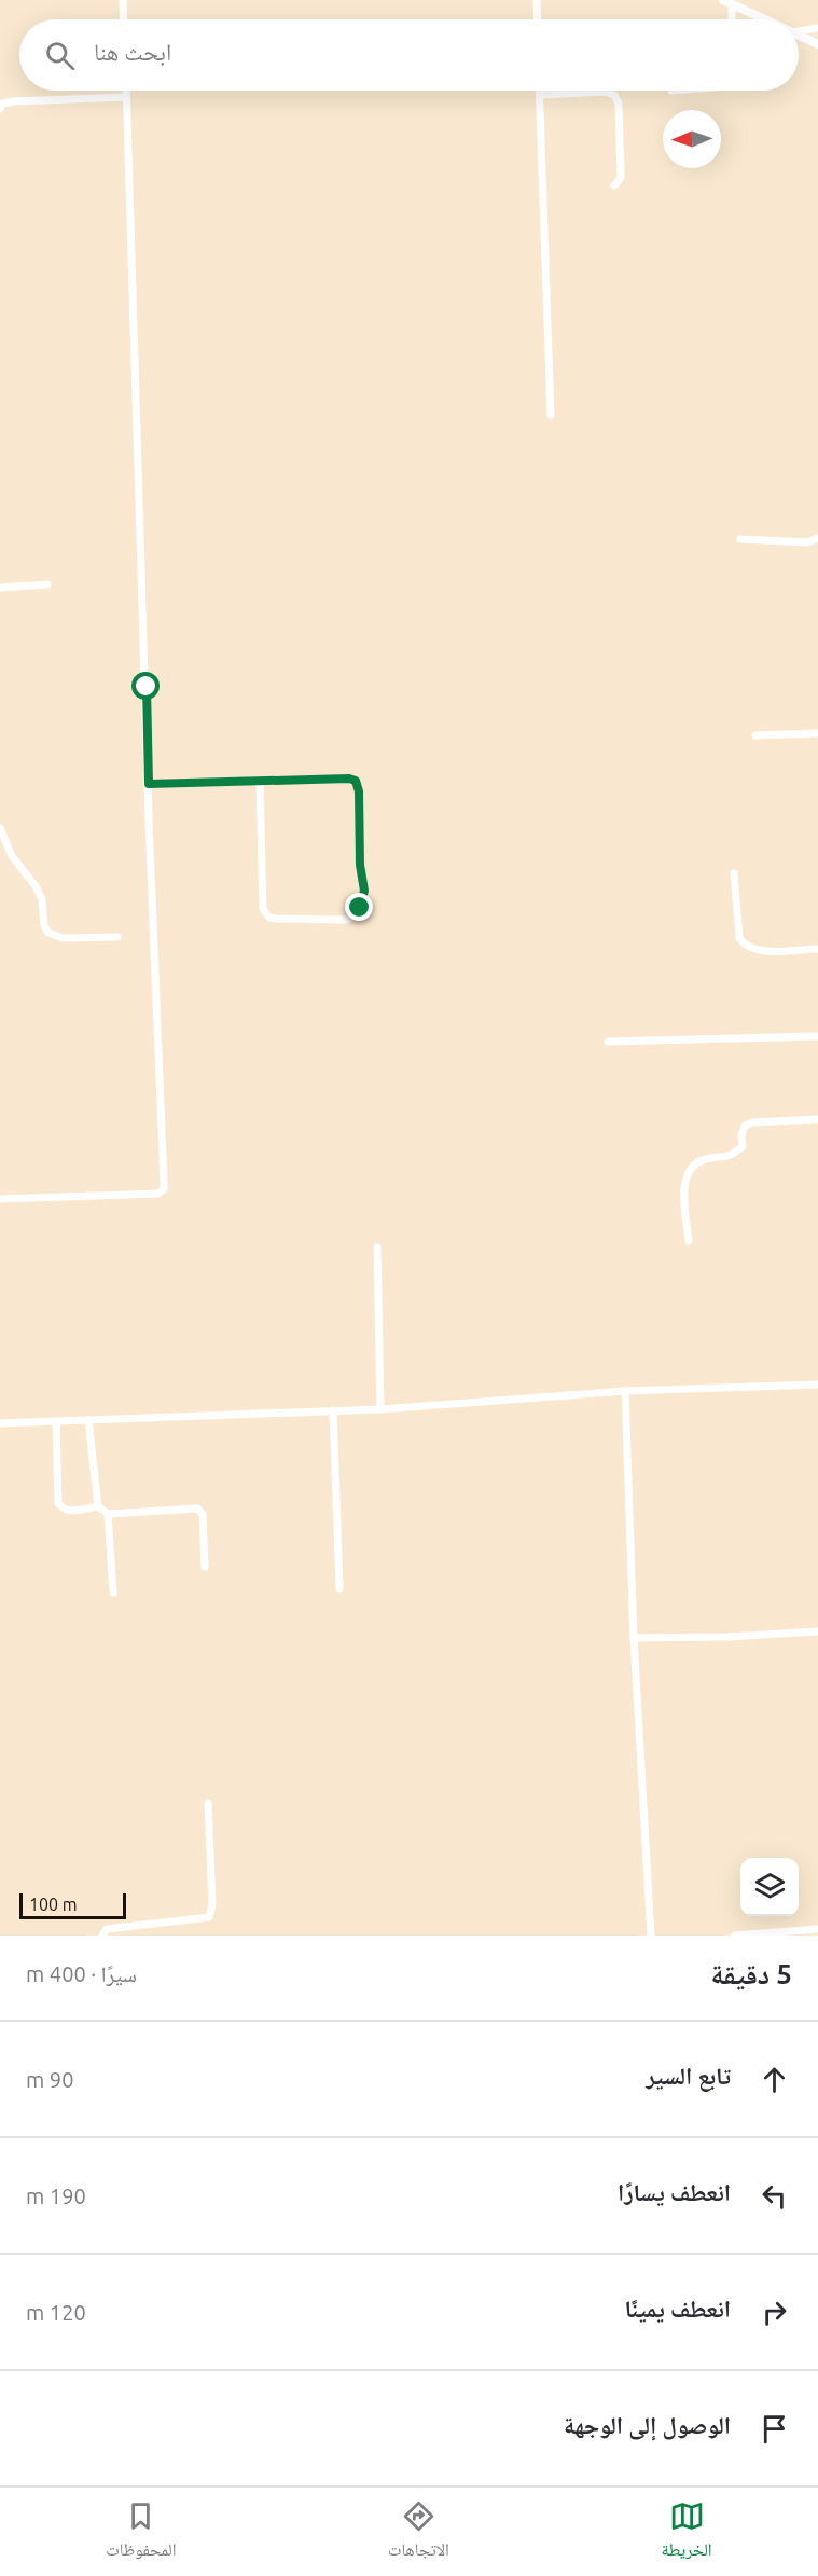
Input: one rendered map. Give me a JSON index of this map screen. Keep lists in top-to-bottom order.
{
  "scale_bar": "100 m",
  "north": "left",
  "page": {
    "search": "ابحث هنا",
    "scale": "100 m",
    "heading": ["5 دقيقة", "سيرًا · 400 m"],
    "list": [
      ["تابع السير", "90 m"],
      ["انعطف يسارًا", "190 m"],
      ["انعطف يمينًا", "120 m"],
      "الوصول إلى الوجهة"
    ],
    "nav": ["الخريطة", "الاتجاهات", "المحفوظات"]
  }
}
